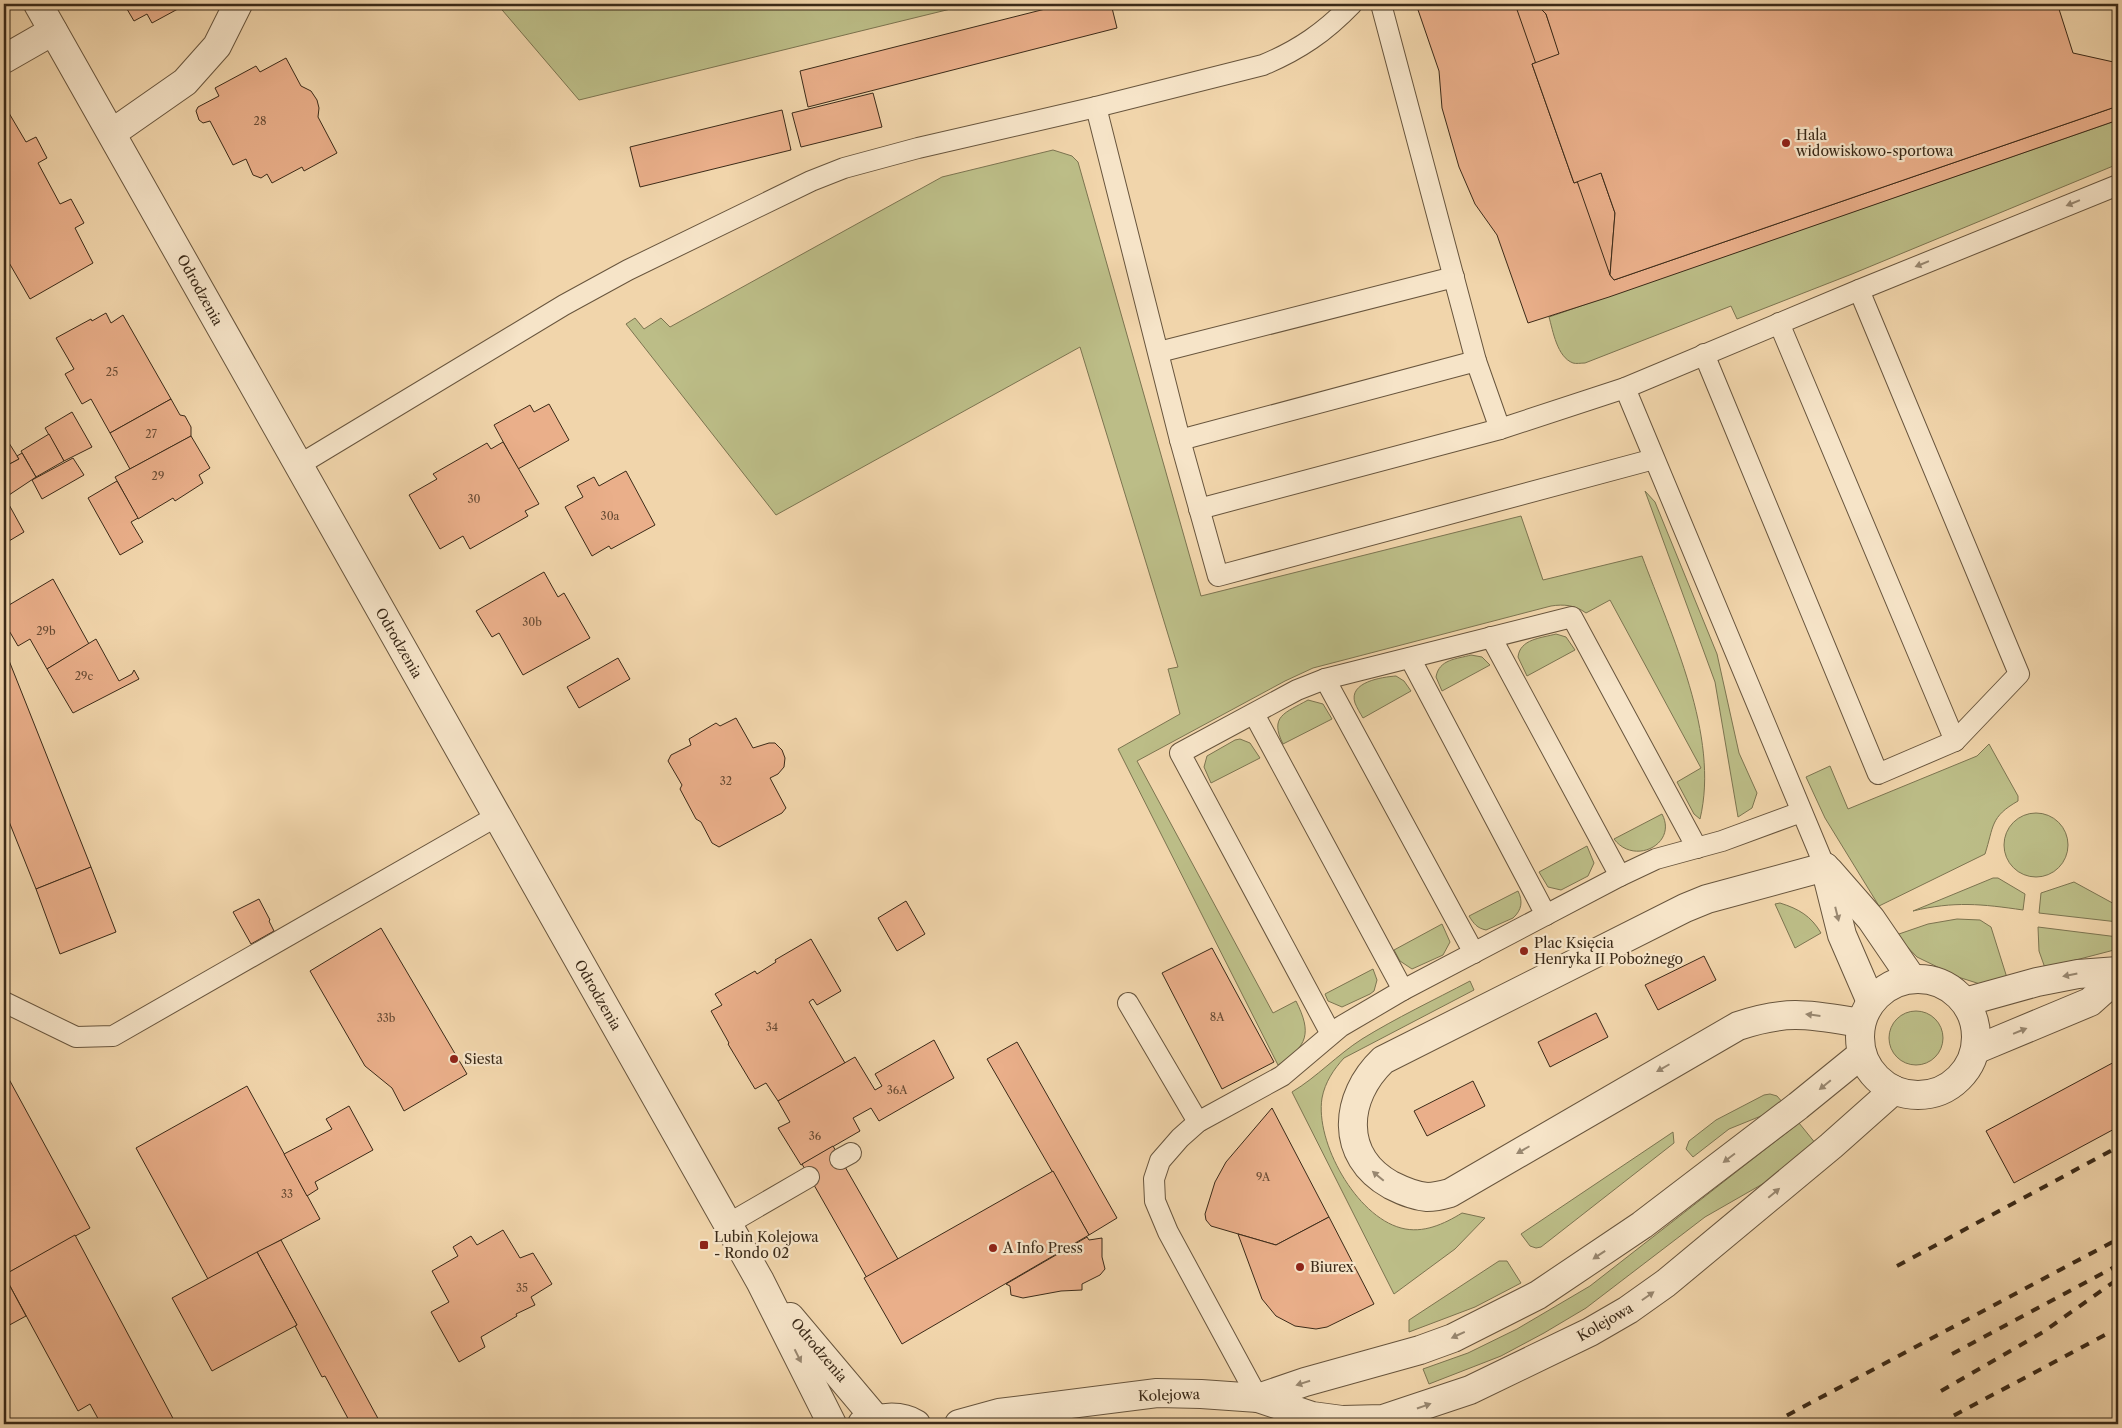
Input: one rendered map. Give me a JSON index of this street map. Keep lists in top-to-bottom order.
{
  "streets": {
    "street": ["Odrodzenia", "Kolejowa"]
  },
  "places": {
    "other": [
      "Hala widowiskowo-sportowa",
      "Plac Księcia Henryka II Pobożnego",
      "Siesta",
      "A Info Press",
      "Biurex"
    ],
    "transit": ["Lubin Kolejowa - Rondo 02"]
  },
  "house_numbers": [
    "28",
    "25",
    "27",
    "29",
    "30",
    "30a",
    "30b",
    "29b",
    "29c",
    "32",
    "8A",
    "33b",
    "34",
    "36A",
    "36",
    "9A",
    "33",
    "35"
  ]
}
